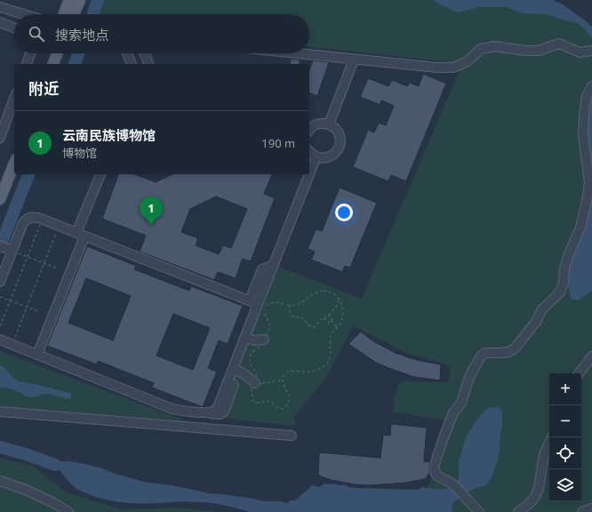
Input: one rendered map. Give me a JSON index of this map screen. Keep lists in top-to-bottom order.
{
  "page": {
    "search": "搜索地点",
    "heading": "附近",
    "list": [
      {
        "mark": "1",
        "name": "云南民族博物馆",
        "note": "博物馆",
        "value": "190 m"
      }
    ],
    "pins": "1",
    "map_buttons": ["+", "−"]
  }
}
